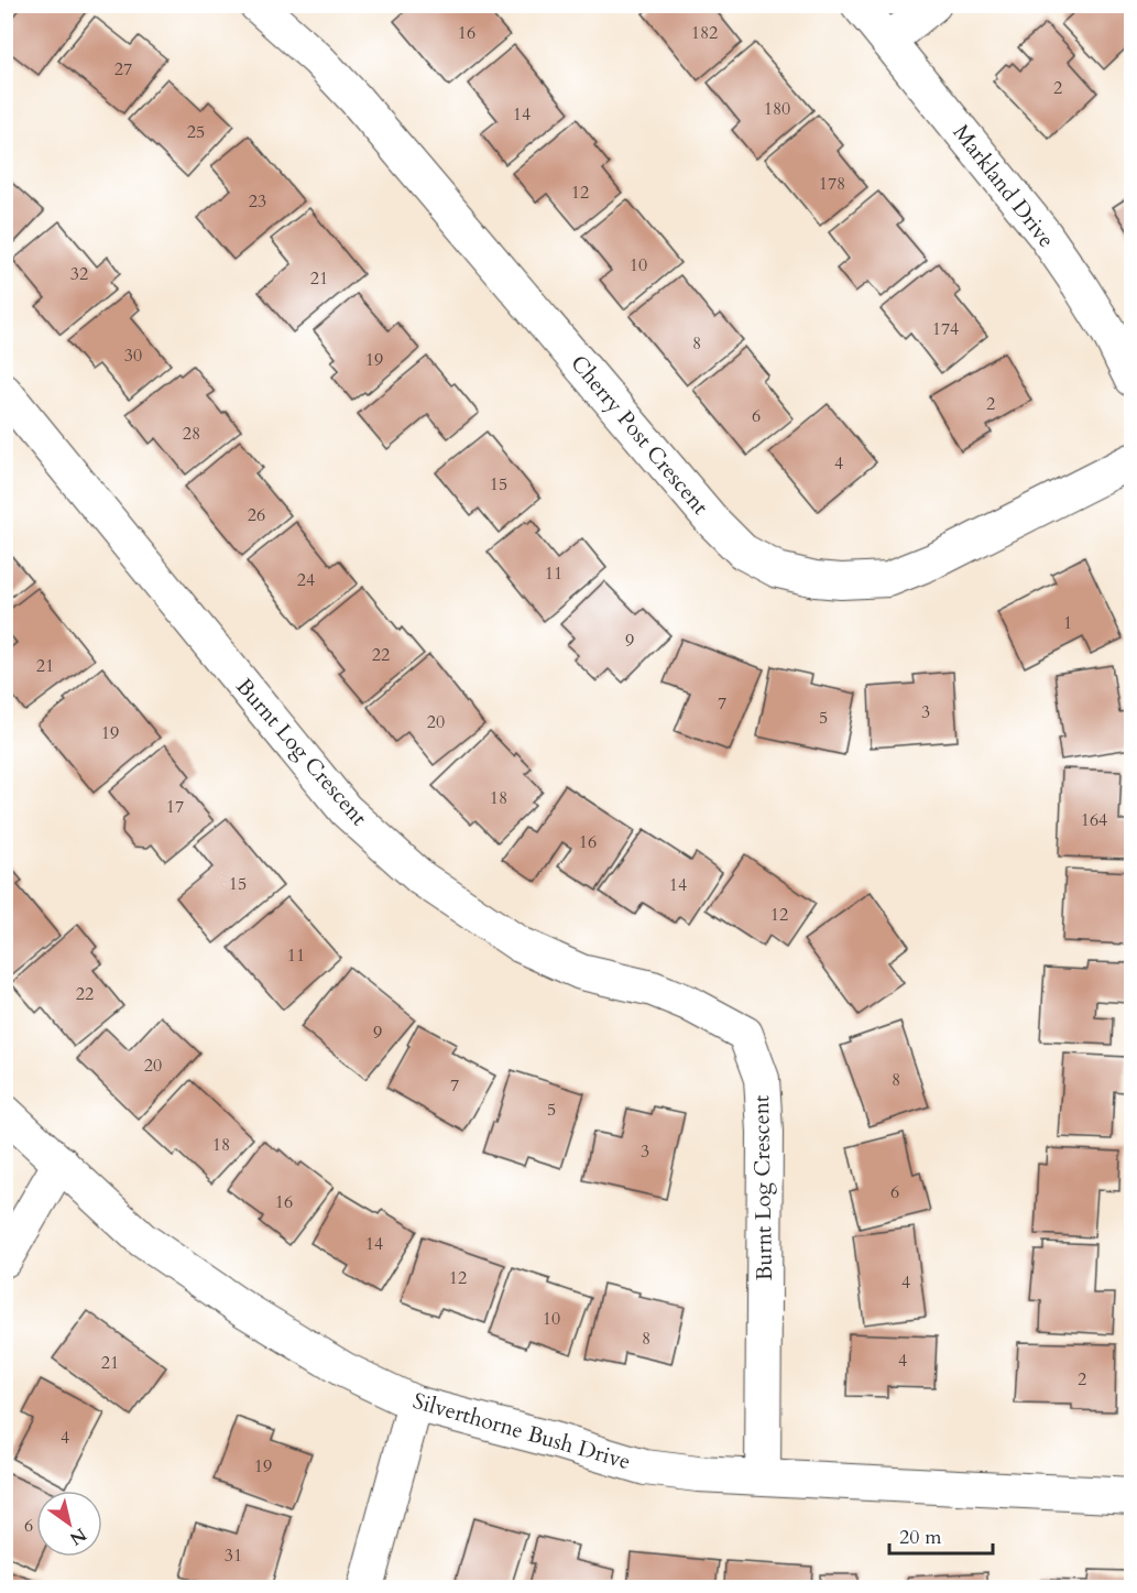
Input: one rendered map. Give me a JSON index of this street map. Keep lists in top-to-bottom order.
{
  "streets": {
    "street": [
      "Markland Drive",
      "Cherry Post Crescent",
      "Burnt Log Crescent",
      "Silverthorne Bush Drive"
    ]
  },
  "crossings": [
    ["Burnt Log Crescent", "Silverthorne Bush Drive"]
  ],
  "house_numbers": [
    "16",
    "182",
    "27",
    "2",
    "180",
    "14",
    "25",
    "178",
    "12",
    "23",
    "10",
    "32",
    "21",
    "174",
    "8",
    "30",
    "19",
    "2",
    "6",
    "28",
    "4",
    "15",
    "26",
    "11",
    "24",
    "1",
    "9",
    "22",
    "21",
    "7",
    "3",
    "5",
    "20",
    "19",
    "18",
    "17",
    "164",
    "16",
    "15",
    "14",
    "12",
    "11",
    "22",
    "9",
    "20",
    "8",
    "7",
    "5",
    "18",
    "3",
    "6",
    "16",
    "14",
    "12",
    "4",
    "10",
    "8",
    "4",
    "21",
    "2",
    "4",
    "19",
    "6",
    "31"
  ],
  "scale_bar": "20 m",
  "north": "bottom right"
}
